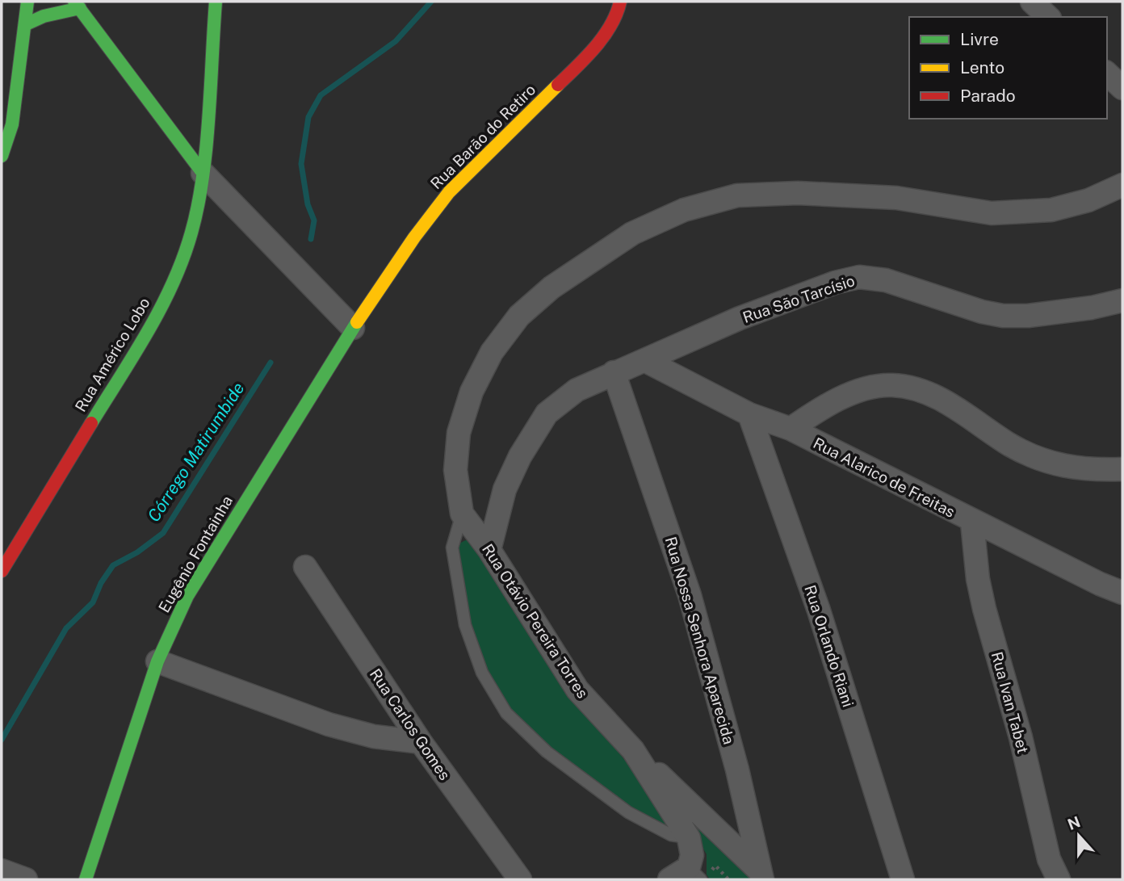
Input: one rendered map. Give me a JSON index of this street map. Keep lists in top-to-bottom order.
{
  "streets": {
    "main road": ["Rua Barão do Retiro", "Rua Américo Lobo", "Eugênio Fontainha"],
    "street": [
      "Rua São Tarcísio",
      "Rua Alarico de Freitas",
      "Rua Otávio Pereira Torres",
      "Rua Nossa Senhora Aparecida",
      "Rua Orlando Riani",
      "Rua Ivan Tabet",
      "Rua Carlos Gomes"
    ]
  },
  "crossings": [
    ["Rua Barão do Retiro", "Eugênio Fontainha"],
    ["Rua São Tarcísio", "Rua Alarico de Freitas"],
    ["Rua São Tarcísio", "Rua Otávio Pereira Torres"],
    ["Rua São Tarcísio", "Rua Nossa Senhora Aparecida"],
    ["Rua Alarico de Freitas", "Rua Orlando Riani"],
    ["Rua Alarico de Freitas", "Rua Ivan Tabet"]
  ],
  "water": ["Córrego Matirumbide"],
  "legend": ["Livre", "Lento", "Parado"],
  "north": "top"
}
